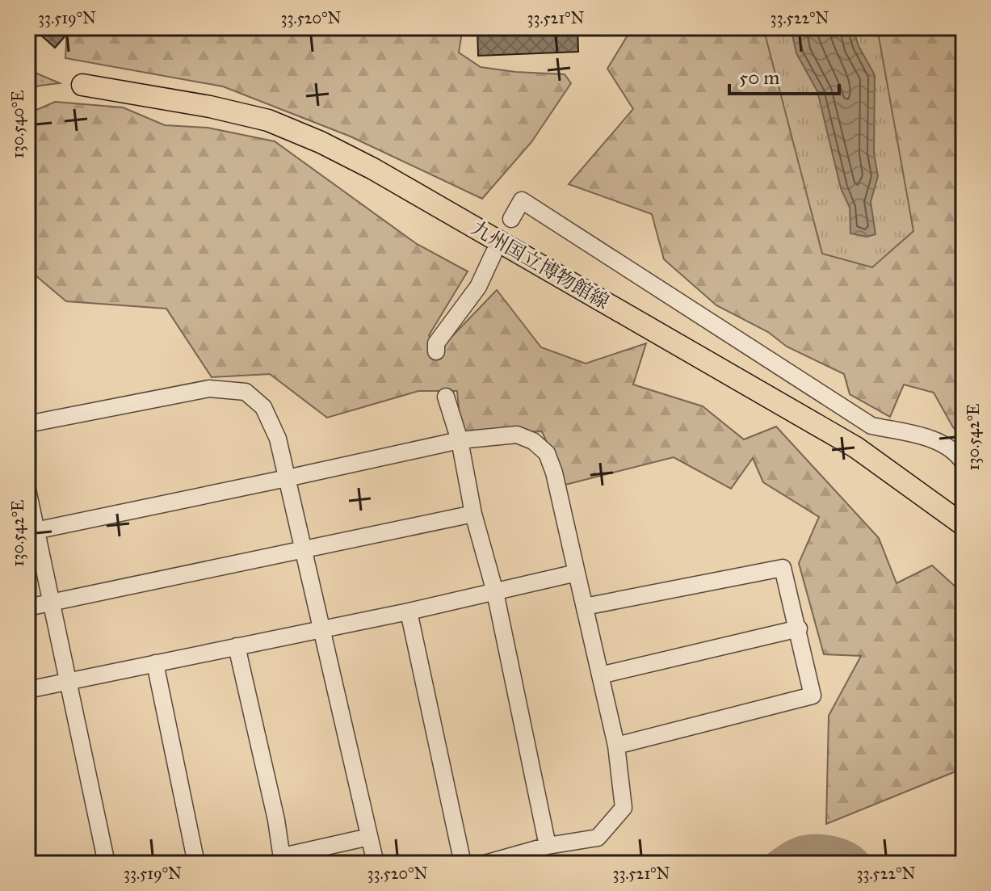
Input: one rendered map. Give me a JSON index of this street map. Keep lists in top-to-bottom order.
{
  "streets": {
    "main road": ["九州国立博物館線"]
  },
  "scale_bar": "50 m",
  "coordinates": [
    "33.519°N",
    "33.520°N",
    "33.521°N",
    "33.522°N",
    "130.540°E",
    "130.542°E"
  ]
}
